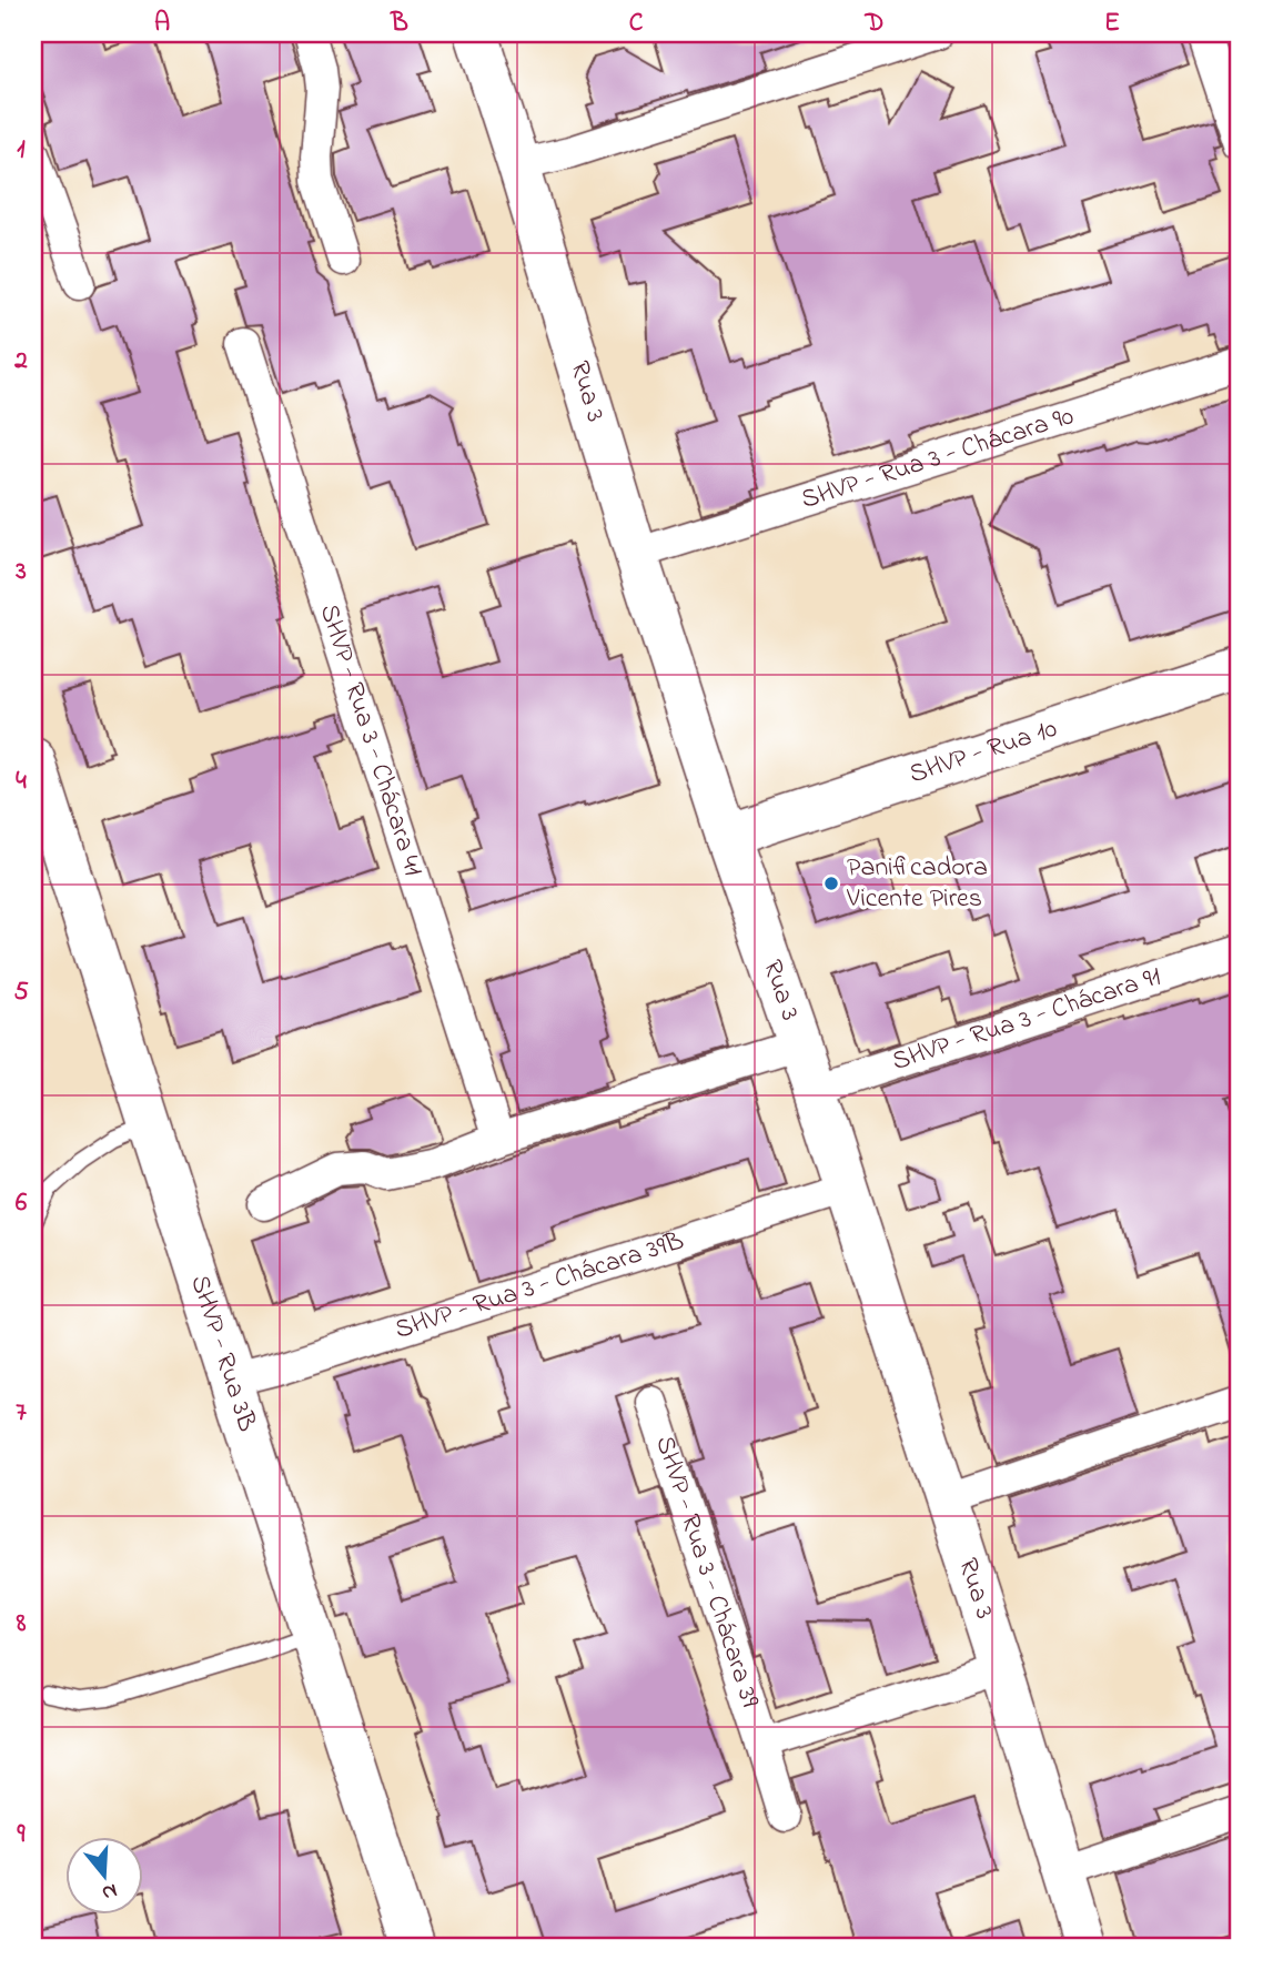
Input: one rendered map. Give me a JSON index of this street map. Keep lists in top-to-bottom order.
{
  "streets": {
    "main road": ["Rua 3", "SHVP - Rua 10", "SHVP - Rua 3B"],
    "street": [
      "SHVP - Rua 3 - Chácara 90",
      "SHVP - Rua 3 - Chácara 41",
      "SHVP - Rua 3 - Chácara 91",
      "SHVP - Rua 3 - Chácara 39B",
      "SHVP - Rua 3 - Chácara 39"
    ]
  },
  "crossings": [
    ["Rua 3", "SHVP - Rua 3 - Chácara 90"],
    ["Rua 3", "SHVP - Rua 10"],
    ["Rua 3", "SHVP - Rua 3 - Chácara 91"],
    ["Rua 3", "SHVP - Rua 3 - Chácara 39B"],
    ["Rua 3", "SHVP - Rua 3 - Chácara 39"],
    ["SHVP - Rua 3 - Chácara 39B", "SHVP - Rua 3B"]
  ],
  "places": ["Panificadora Vicente Pires"],
  "north": "bottom",
  "grid": {
    "columns": [
      "A",
      "B",
      "C",
      "D",
      "E"
    ],
    "rows": [
      "1",
      "2",
      "3",
      "4",
      "5",
      "6",
      "7",
      "8",
      "9"
    ]
  }
}
